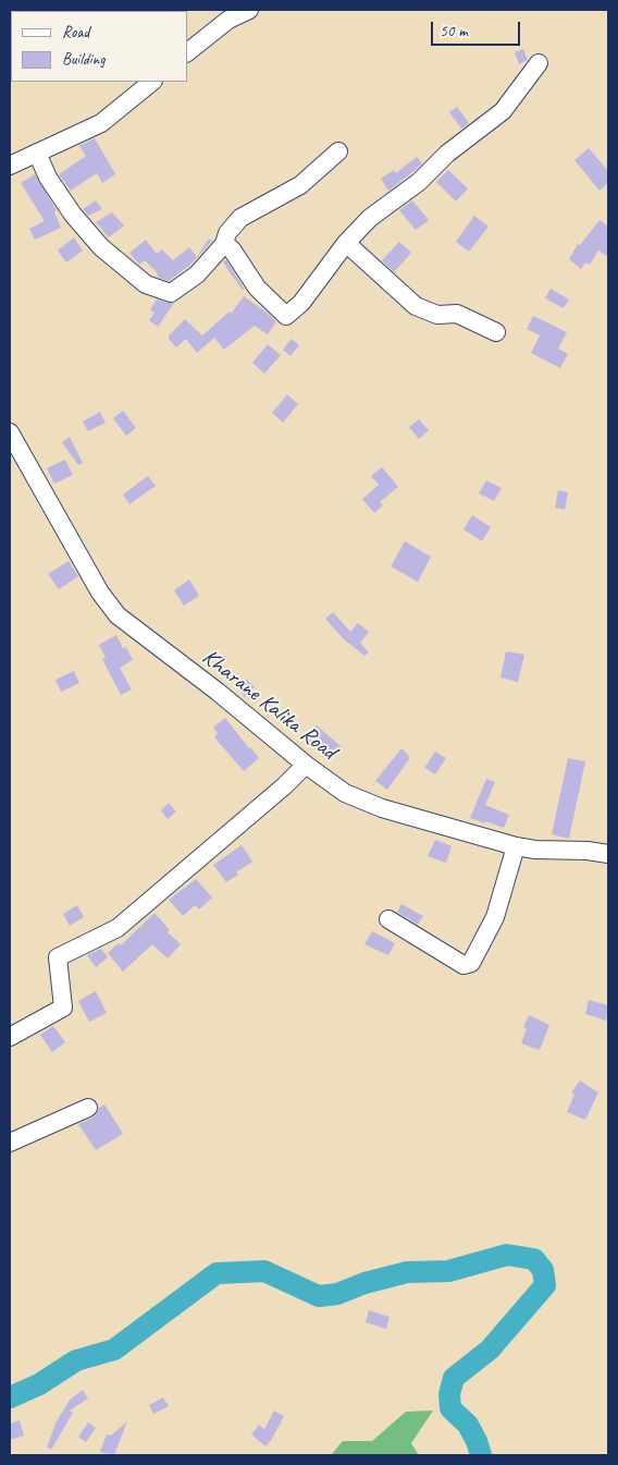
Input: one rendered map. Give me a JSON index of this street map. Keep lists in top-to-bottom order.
{
  "streets": {
    "street": ["Kharane Kalika Road"]
  },
  "legend": ["Road", "Building"],
  "scale_bar": "50 m"
}
